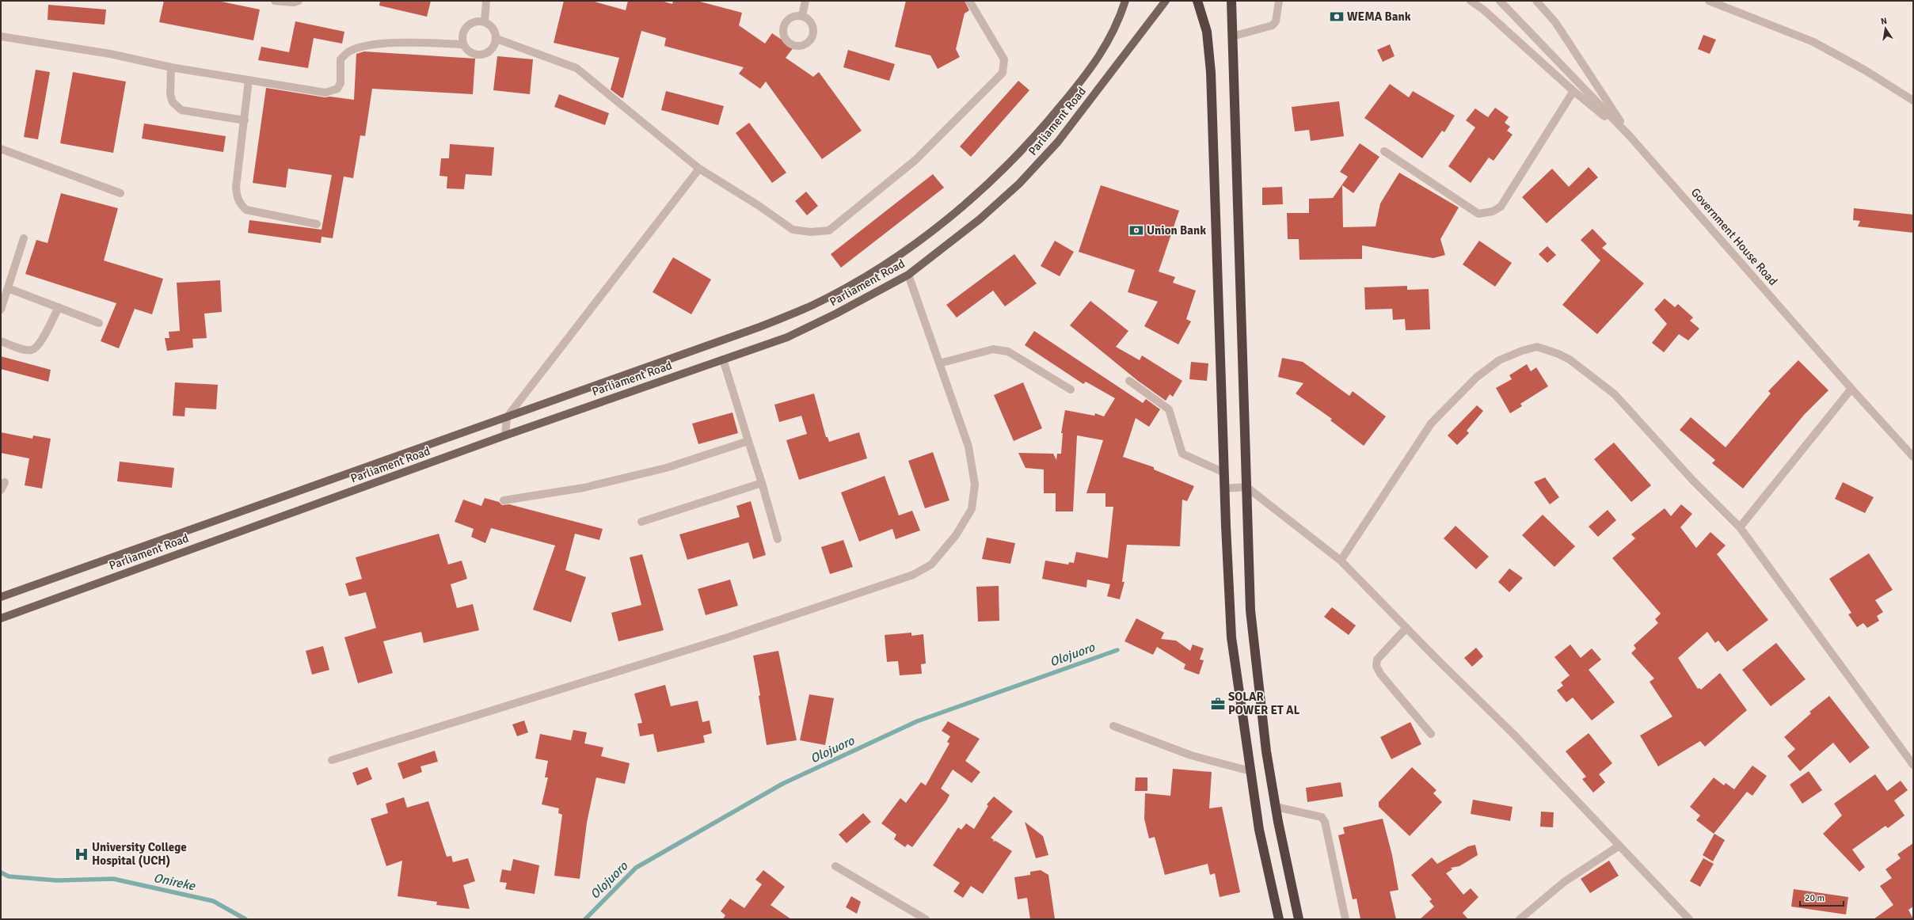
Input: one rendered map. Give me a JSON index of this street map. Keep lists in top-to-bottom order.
{
  "streets": {
    "main road": ["Parliament Road"],
    "street": ["Government House Road"]
  },
  "water": ["Olojuoro", "Onireke"],
  "places": {
    "bank": ["WEMA Bank", "Union Bank"],
    "office": ["SOLAR POWER ET AL"],
    "hospital": ["University College Hospital (UCH)"]
  },
  "scale_bar": "20 m",
  "north": "top"
}
